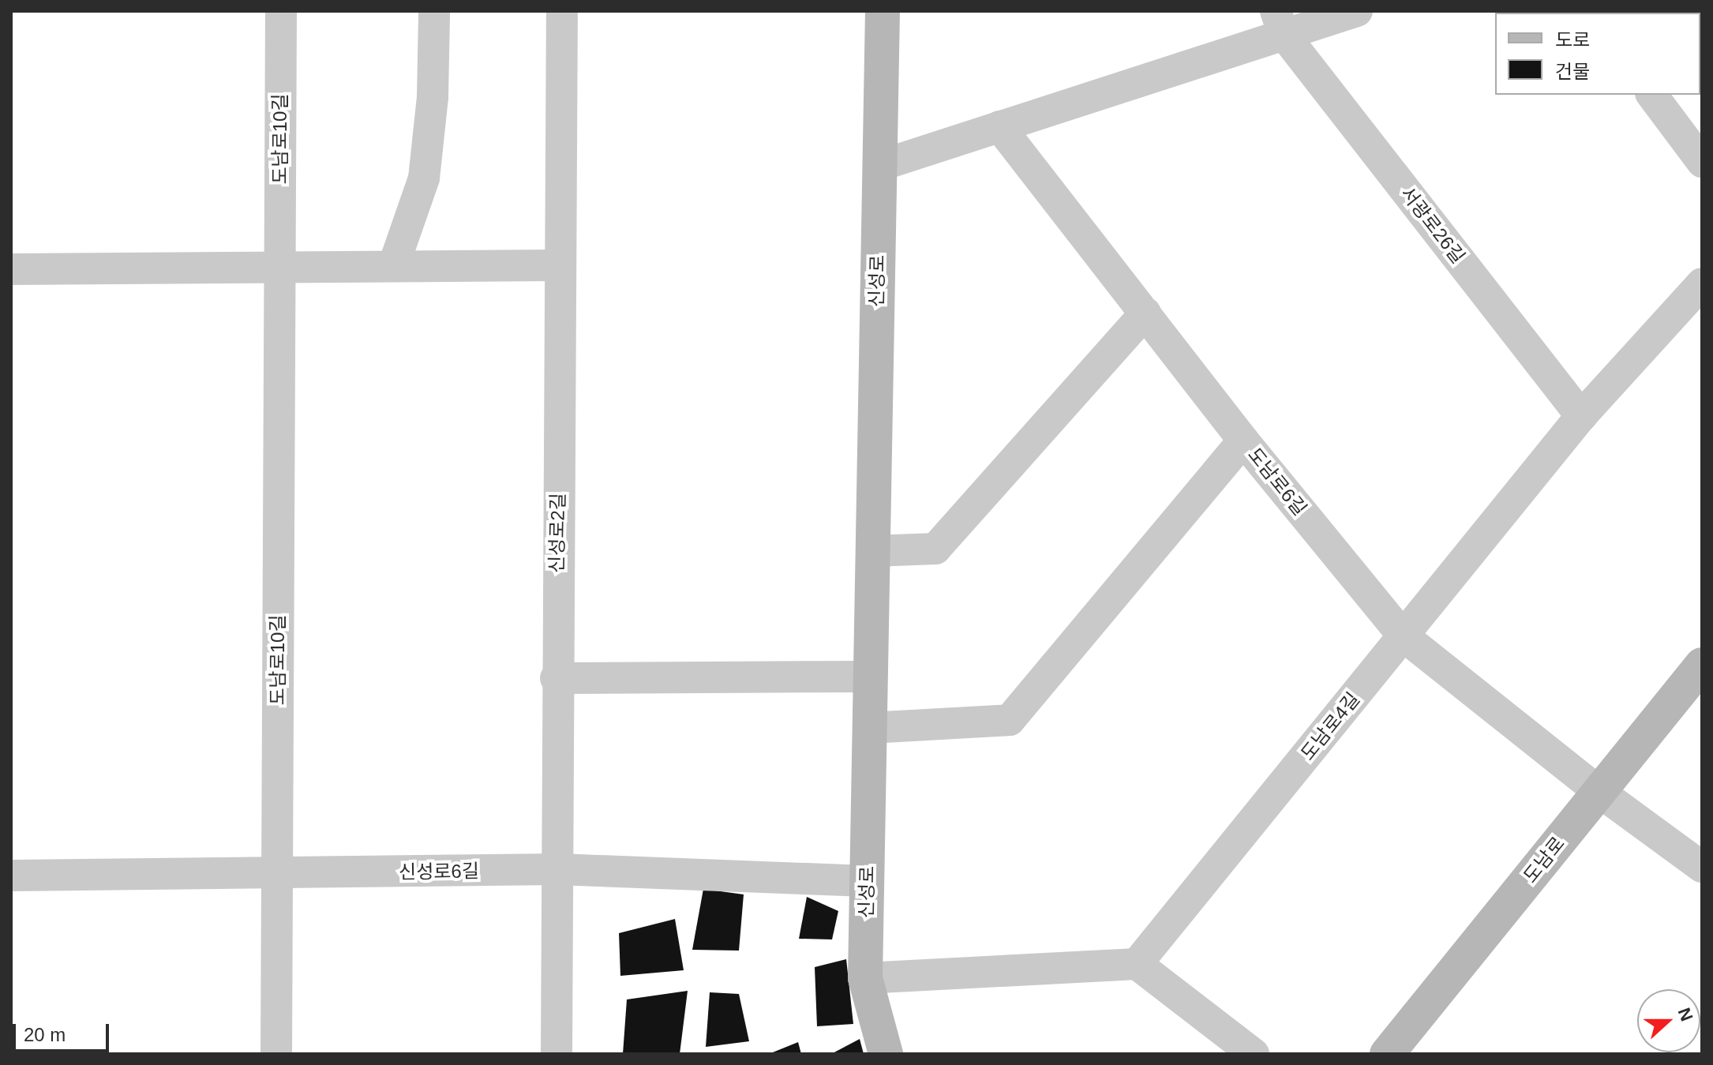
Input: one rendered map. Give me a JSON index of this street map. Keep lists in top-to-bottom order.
{
  "streets": {
    "street": [
      "도남로10길",
      "서광로26길",
      "신성로",
      "도남로6길",
      "신성로2길",
      "도남로4길",
      "도남로",
      "신성로6길"
    ]
  },
  "crossings": [
    ["도남로10길", "신성로6길"],
    ["서광로26길", "도남로4길"],
    ["신성로", "신성로6길"],
    ["도남로6길", "도남로4길"],
    ["도남로6길", "도남로"],
    ["신성로2길", "신성로6길"]
  ],
  "legend": ["도로", "건물"],
  "scale_bar": "20 m",
  "north": "right"
}
